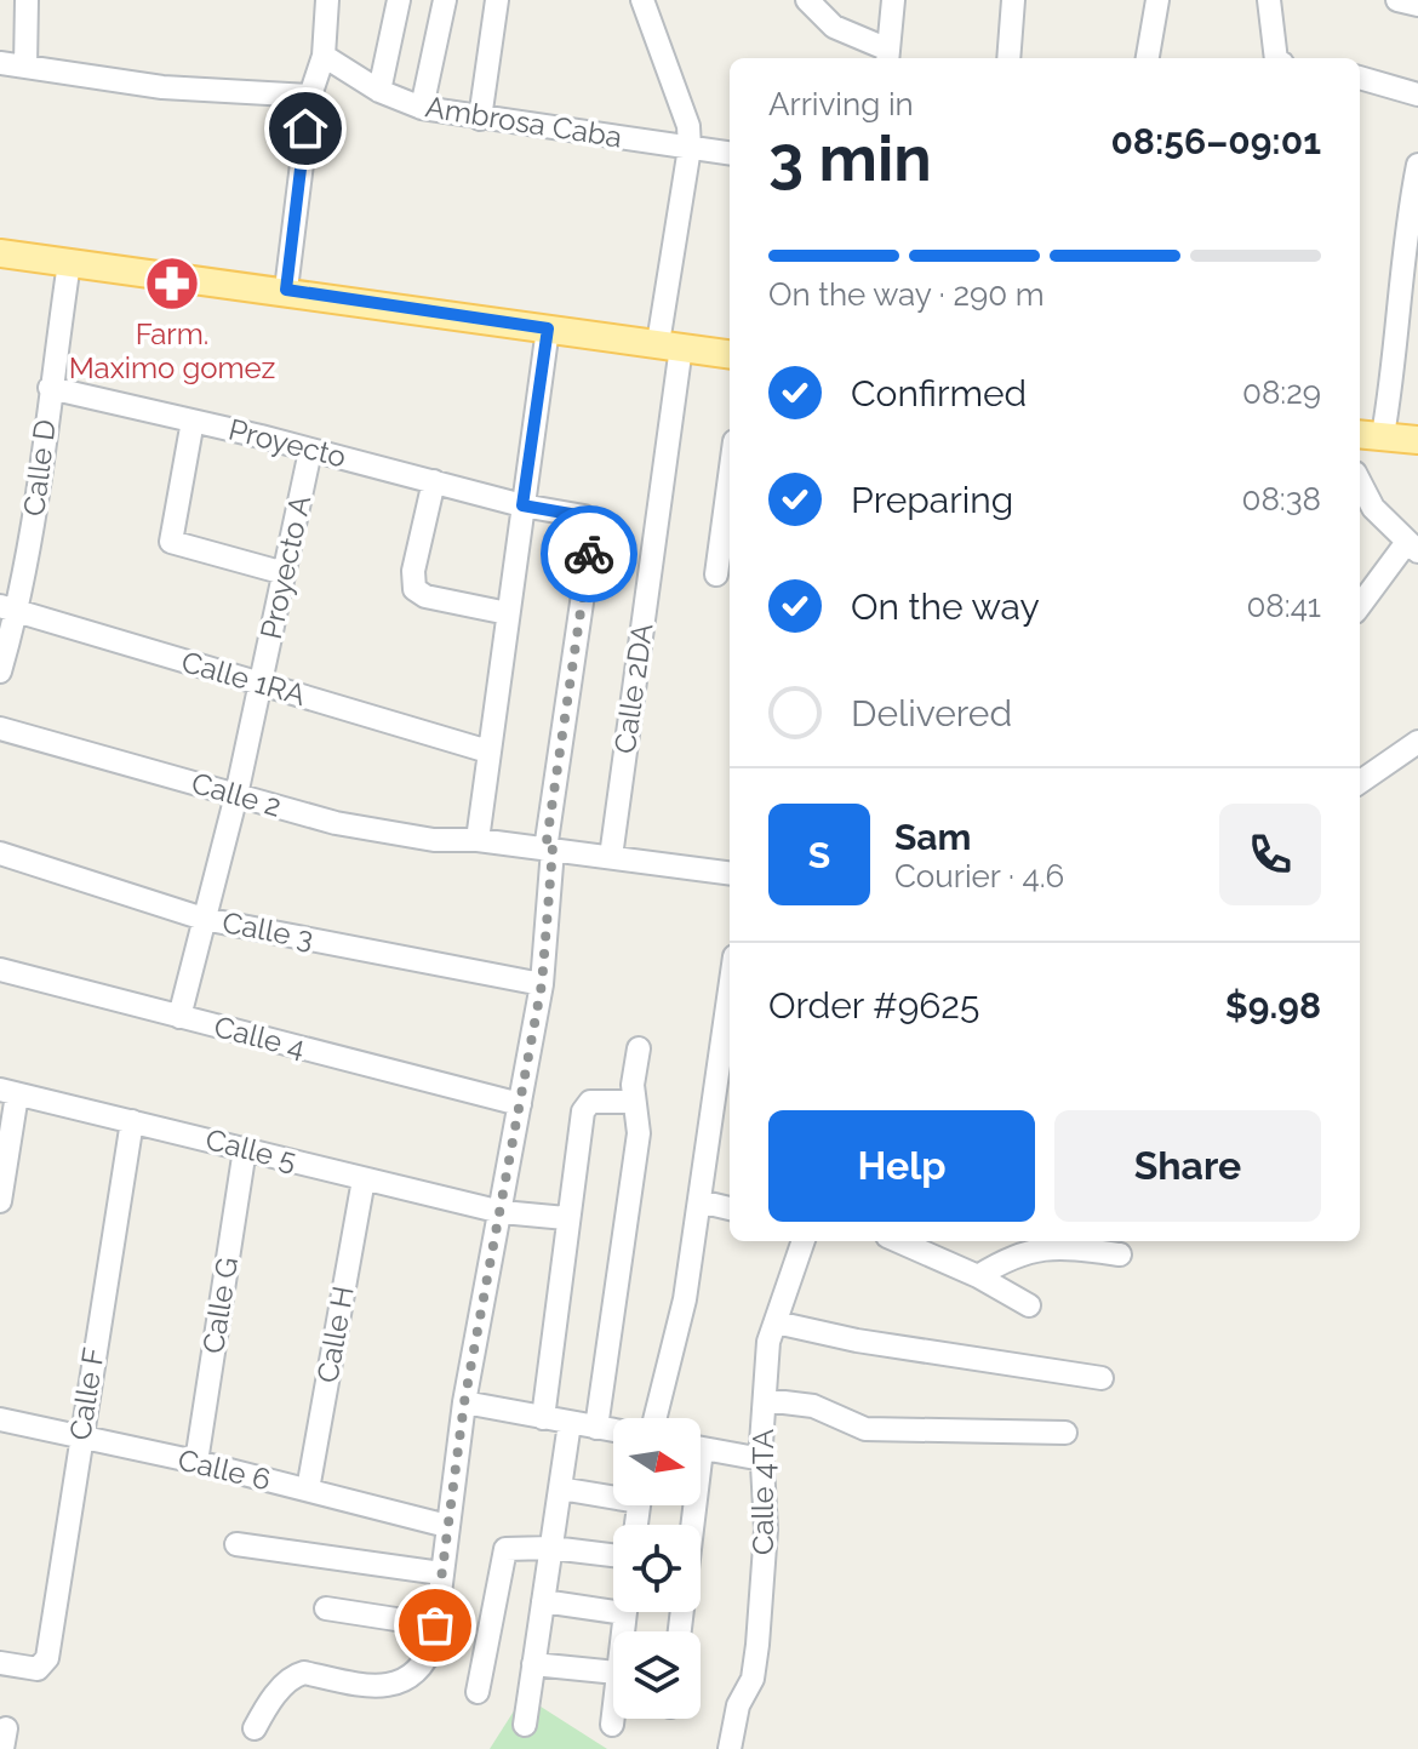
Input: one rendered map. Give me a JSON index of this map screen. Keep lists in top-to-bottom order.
{
  "streets": {
    "street": [
      "Ambrosa Caba",
      "Proyecto",
      "Calle D",
      "Proyecto A",
      "Calle 1RA",
      "Calle 2DA",
      "Calle 2",
      "Calle 3",
      "Calle 4",
      "Calle 5",
      "Calle G",
      "Calle H",
      "Calle F",
      "Calle 6",
      "Calle 4TA"
    ]
  },
  "crossings": [
    ["Ambrosa Caba", "Calle 2DA"],
    ["Proyecto", "Calle D"],
    ["Proyecto", "Proyecto A"],
    ["Proyecto", "Calle 2"],
    ["Calle D", "Calle 1RA"],
    ["Proyecto A", "Calle 1RA"],
    ["Proyecto A", "Calle 2"],
    ["Proyecto A", "Calle 3"],
    ["Proyecto A", "Calle 4"],
    ["Calle 2DA", "Calle 2"],
    ["Calle 5", "Calle G"],
    ["Calle 5", "Calle H"],
    ["Calle 5", "Calle F"],
    ["Calle G", "Calle 6"],
    ["Calle H", "Calle 6"],
    ["Calle F", "Calle 6"]
  ],
  "places": {
    "pharmacy": ["Farm. Maximo gomez"]
  },
  "north": "right",
  "page": {
    "heading": ["3 min", "Arriving in", "08:56–09:01"],
    "panel": [
      "Sam",
      "Courier · 4.6",
      "Order #9625",
      "$9.98"
    ],
    "bar": "On the way · 290 m",
    "list": [
      ["Confirmed", "08:29"],
      ["Preparing", "08:38"],
      ["On the way", "08:41"],
      "Delivered"
    ],
    "round": "S",
    "buttons": ["Help", "Share"]
  }
}
